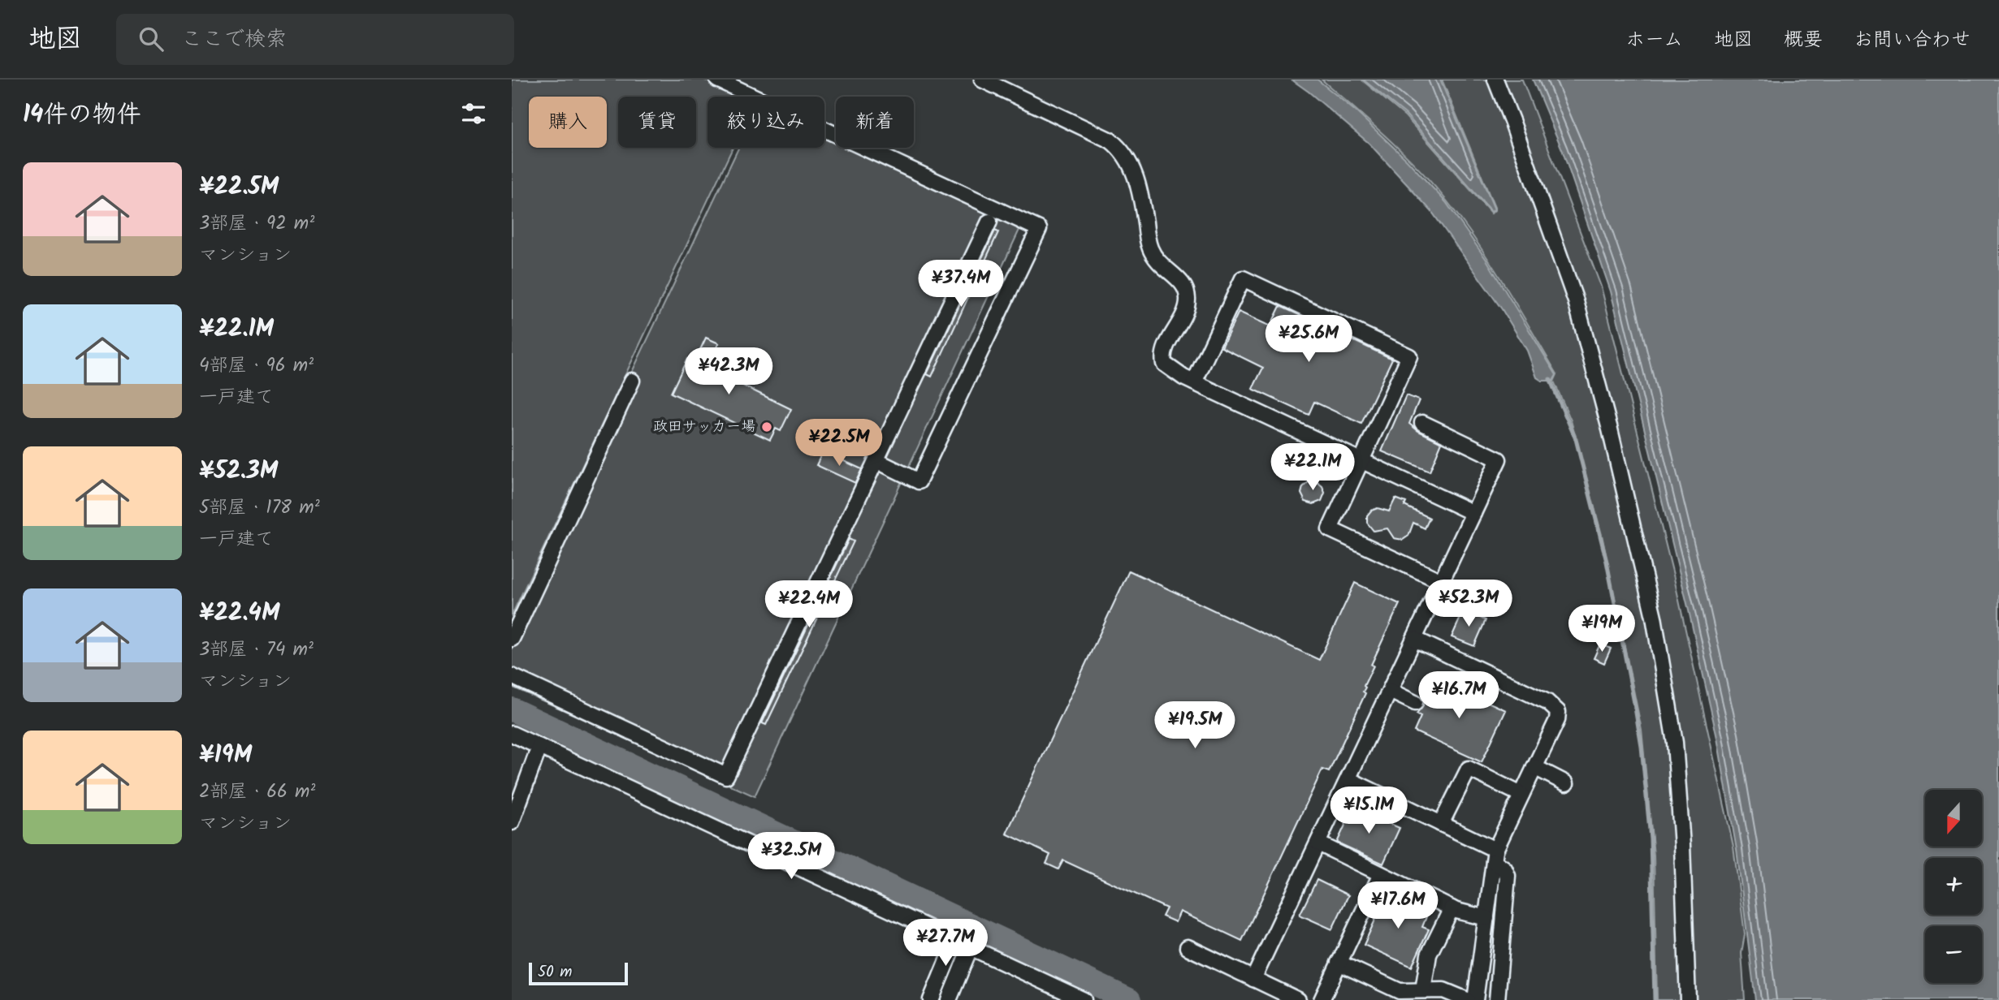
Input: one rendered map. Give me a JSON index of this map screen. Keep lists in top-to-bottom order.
{
  "places": ["政田サッカー場"],
  "scale_bar": "50 m",
  "north": "bottom",
  "page": {
    "header": "地図",
    "search": "ここで検索",
    "nav": [
      "ホーム",
      "地図",
      "概要",
      "お問い合わせ"
    ],
    "heading": "14件の物件",
    "chip": [
      "購入",
      "賃貸",
      "絞り込み",
      "新着"
    ],
    "list": [
      {
        "name": "¥22.5M",
        "note": "3部屋 · 92 m² · マンション"
      },
      {
        "name": "¥22.1M",
        "note": "4部屋 · 96 m² · 一戸建て"
      },
      {
        "name": "¥52.3M",
        "note": "5部屋 · 178 m² · 一戸建て"
      },
      {
        "name": "¥22.4M",
        "note": "3部屋 · 74 m² · マンション"
      },
      {
        "name": "¥19M",
        "note": "2部屋 · 66 m² · マンション"
      }
    ],
    "price": [
      "¥37.4M",
      "¥25.6M",
      "¥42.3M",
      "¥22.5M",
      "¥22.1M",
      "¥52.3M",
      "¥22.4M",
      "¥19M",
      "¥16.7M",
      "¥19.5M",
      "¥15.1M",
      "¥32.5M",
      "¥17.6M",
      "¥27.7M"
    ],
    "map_buttons": ["+", "−"],
    "scale": "50 m"
  }
}
